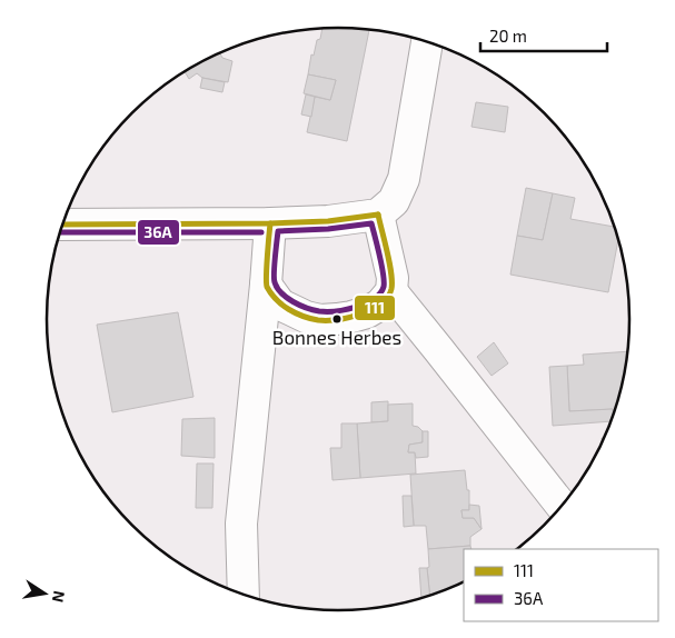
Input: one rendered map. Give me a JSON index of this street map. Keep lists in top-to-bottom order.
{
  "places": ["Bonnes Herbes"],
  "lines": ["transit line 111", "transit line 36A"],
  "legend": ["111", "36A"],
  "scale_bar": "20 m",
  "north": "right"
}
